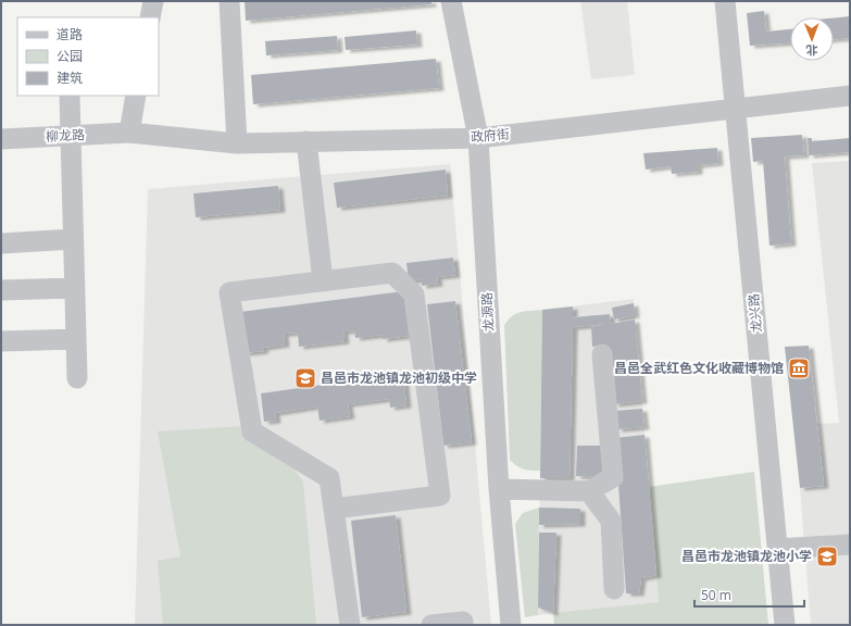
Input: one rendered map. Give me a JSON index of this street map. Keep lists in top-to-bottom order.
{
  "streets": {
    "street": [
      "柳龙路",
      "政府街",
      "龙源路",
      "龙兴路"
    ]
  },
  "crossings": [
    ["柳龙路", "政府街"],
    ["政府街", "龙源路"],
    ["政府街", "龙兴路"]
  ],
  "places": {
    "museum": ["昌邑全武红色文化收藏博物馆"],
    "school or university": ["昌邑市龙池镇龙池初级中学", "昌邑市龙池镇龙池小学"]
  },
  "legend": ["道路", "公园", "建筑"],
  "scale_bar": "50 m",
  "north": "bottom"
}
